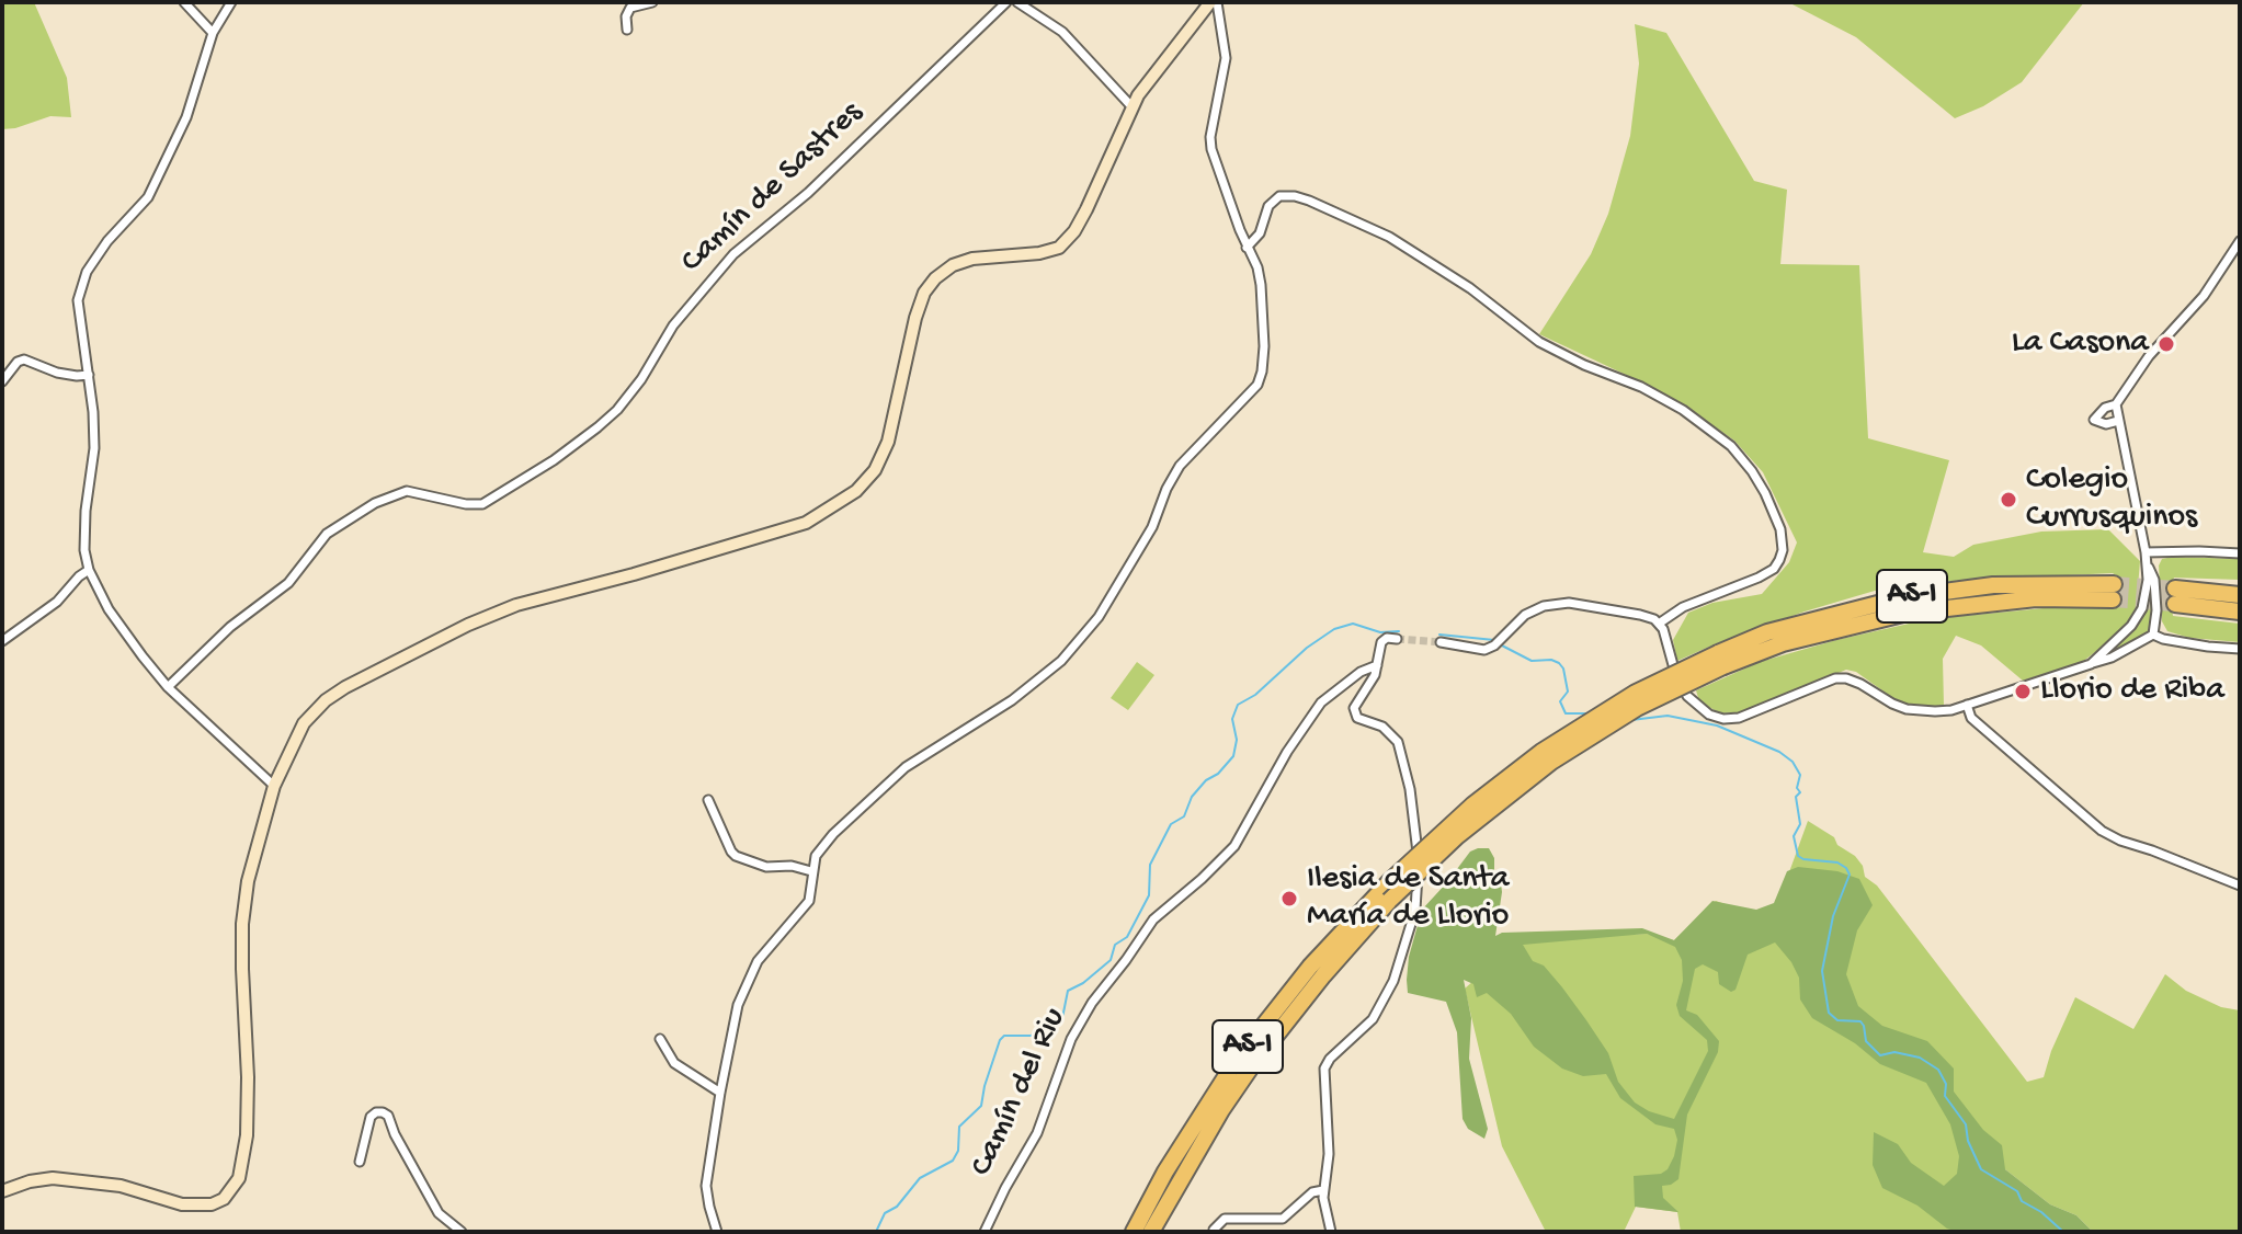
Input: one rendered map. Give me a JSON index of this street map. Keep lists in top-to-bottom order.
{
  "streets": {
    "highway": ["AS-I"],
    "street": ["Camín de Sastres", "Camín del Riu"]
  },
  "places": [
    "La Casona",
    "Colegio Currusquinos",
    "Llorio de Riba",
    "Ilesia de Santa María de Llorio"
  ]
}
